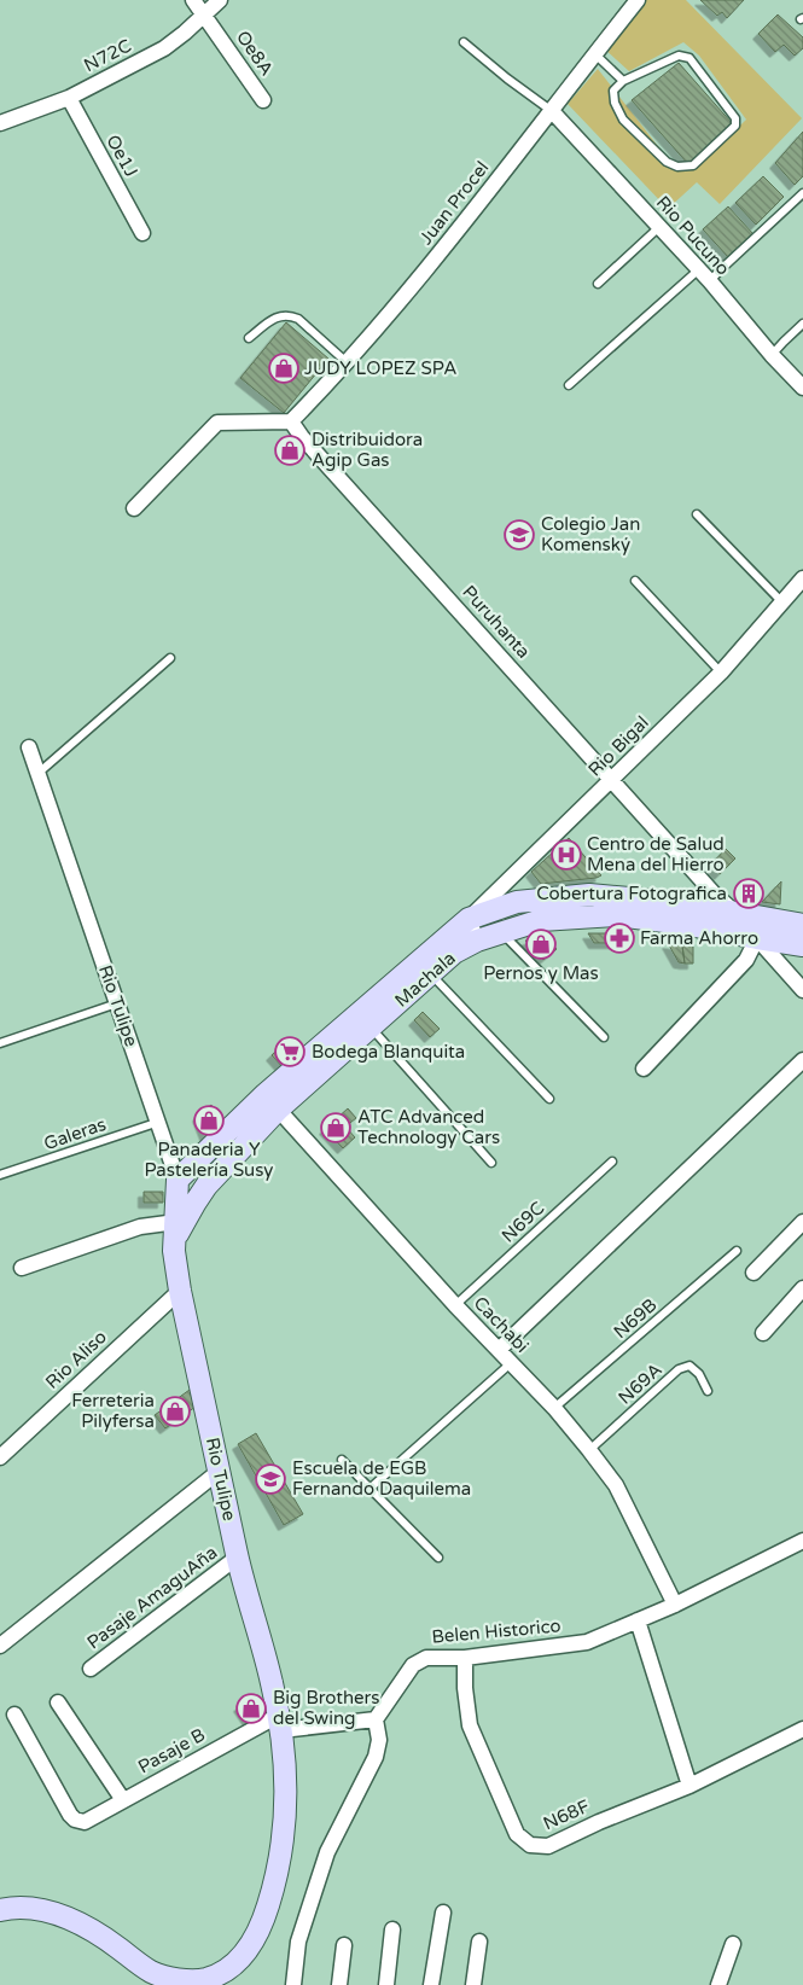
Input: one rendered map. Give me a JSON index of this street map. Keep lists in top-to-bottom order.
{
  "streets": {
    "main road": ["Machala", "Rio Tulipe"],
    "street": [
      "Oe8A",
      "N72C",
      "Oe1J",
      "Juan Procel",
      "Rio Pucuno",
      "Puruhanta",
      "Rio Bigal",
      "Cachabi",
      "Rio Aliso",
      "Pasaje AmaguAña",
      "Belen Historico",
      "Pasaje B",
      "N68F"
    ],
    "lane": [
      "Galeras",
      "N69C",
      "N69B",
      "N69A"
    ]
  },
  "crossings": [
    ["Oe8A", "N72C"],
    ["N72C", "Oe1J"],
    ["Juan Procel", "Rio Pucuno"],
    ["Juan Procel", "Puruhanta"],
    ["Puruhanta", "Rio Bigal"],
    ["Puruhanta", "Machala"],
    ["Rio Bigal", "Machala"],
    ["Machala", "Rio Tulipe"],
    ["Machala", "Cachabi"],
    ["Rio Tulipe", "Galeras"],
    ["Rio Tulipe", "Rio Aliso"],
    ["Rio Tulipe", "Pasaje AmaguAña"],
    ["Rio Tulipe", "Pasaje B"],
    ["N69C", "Cachabi"],
    ["N69B", "Cachabi"],
    ["Cachabi", "N69A"],
    ["Cachabi", "Belen Historico"],
    ["Belen Historico", "N68F"]
  ],
  "places": {
    "shop": [
      "JUDY LOPEZ SPA",
      "Distribuidora Agip Gas",
      "Pernos y Mas",
      "Panaderia Y Pastelería Susy",
      "ATC Advanced Technology Cars",
      "Ferreteria Pilyfersa",
      "Big Brothers del Swing"
    ],
    "school or university": ["Colegio Jan Komenský", "Escuela de EGB Fernando Daquilema"],
    "hospital": ["Centro de Salud Mena del Hierro"],
    "building": ["Cobertura Fotografica"],
    "pharmacy": ["Farma Ahorro"],
    "supermarket": ["Bodega Blanquita"]
  }
}
